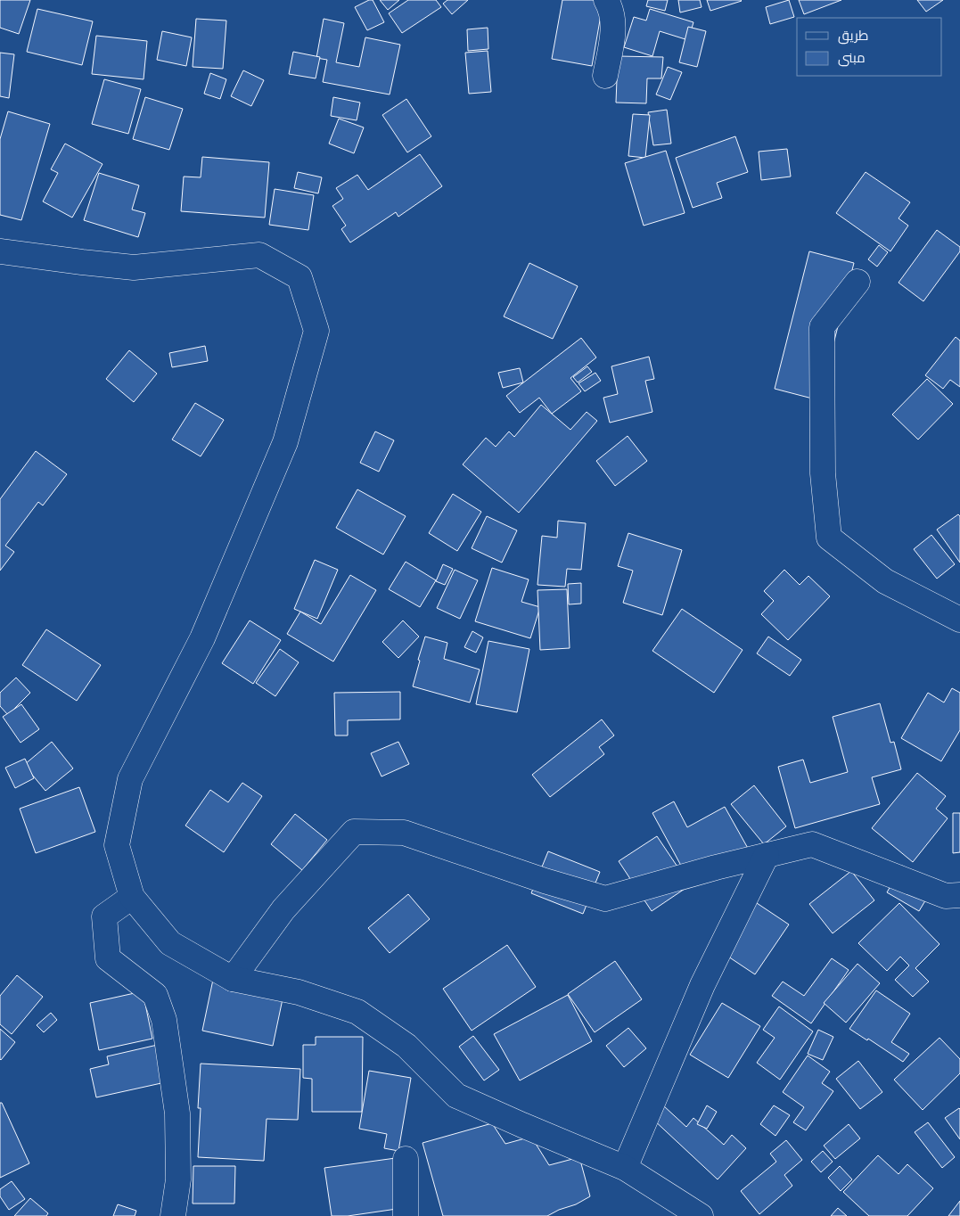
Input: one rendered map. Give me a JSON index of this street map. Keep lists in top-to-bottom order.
{
  "legend": ["طريق", "مبنى"]
}
